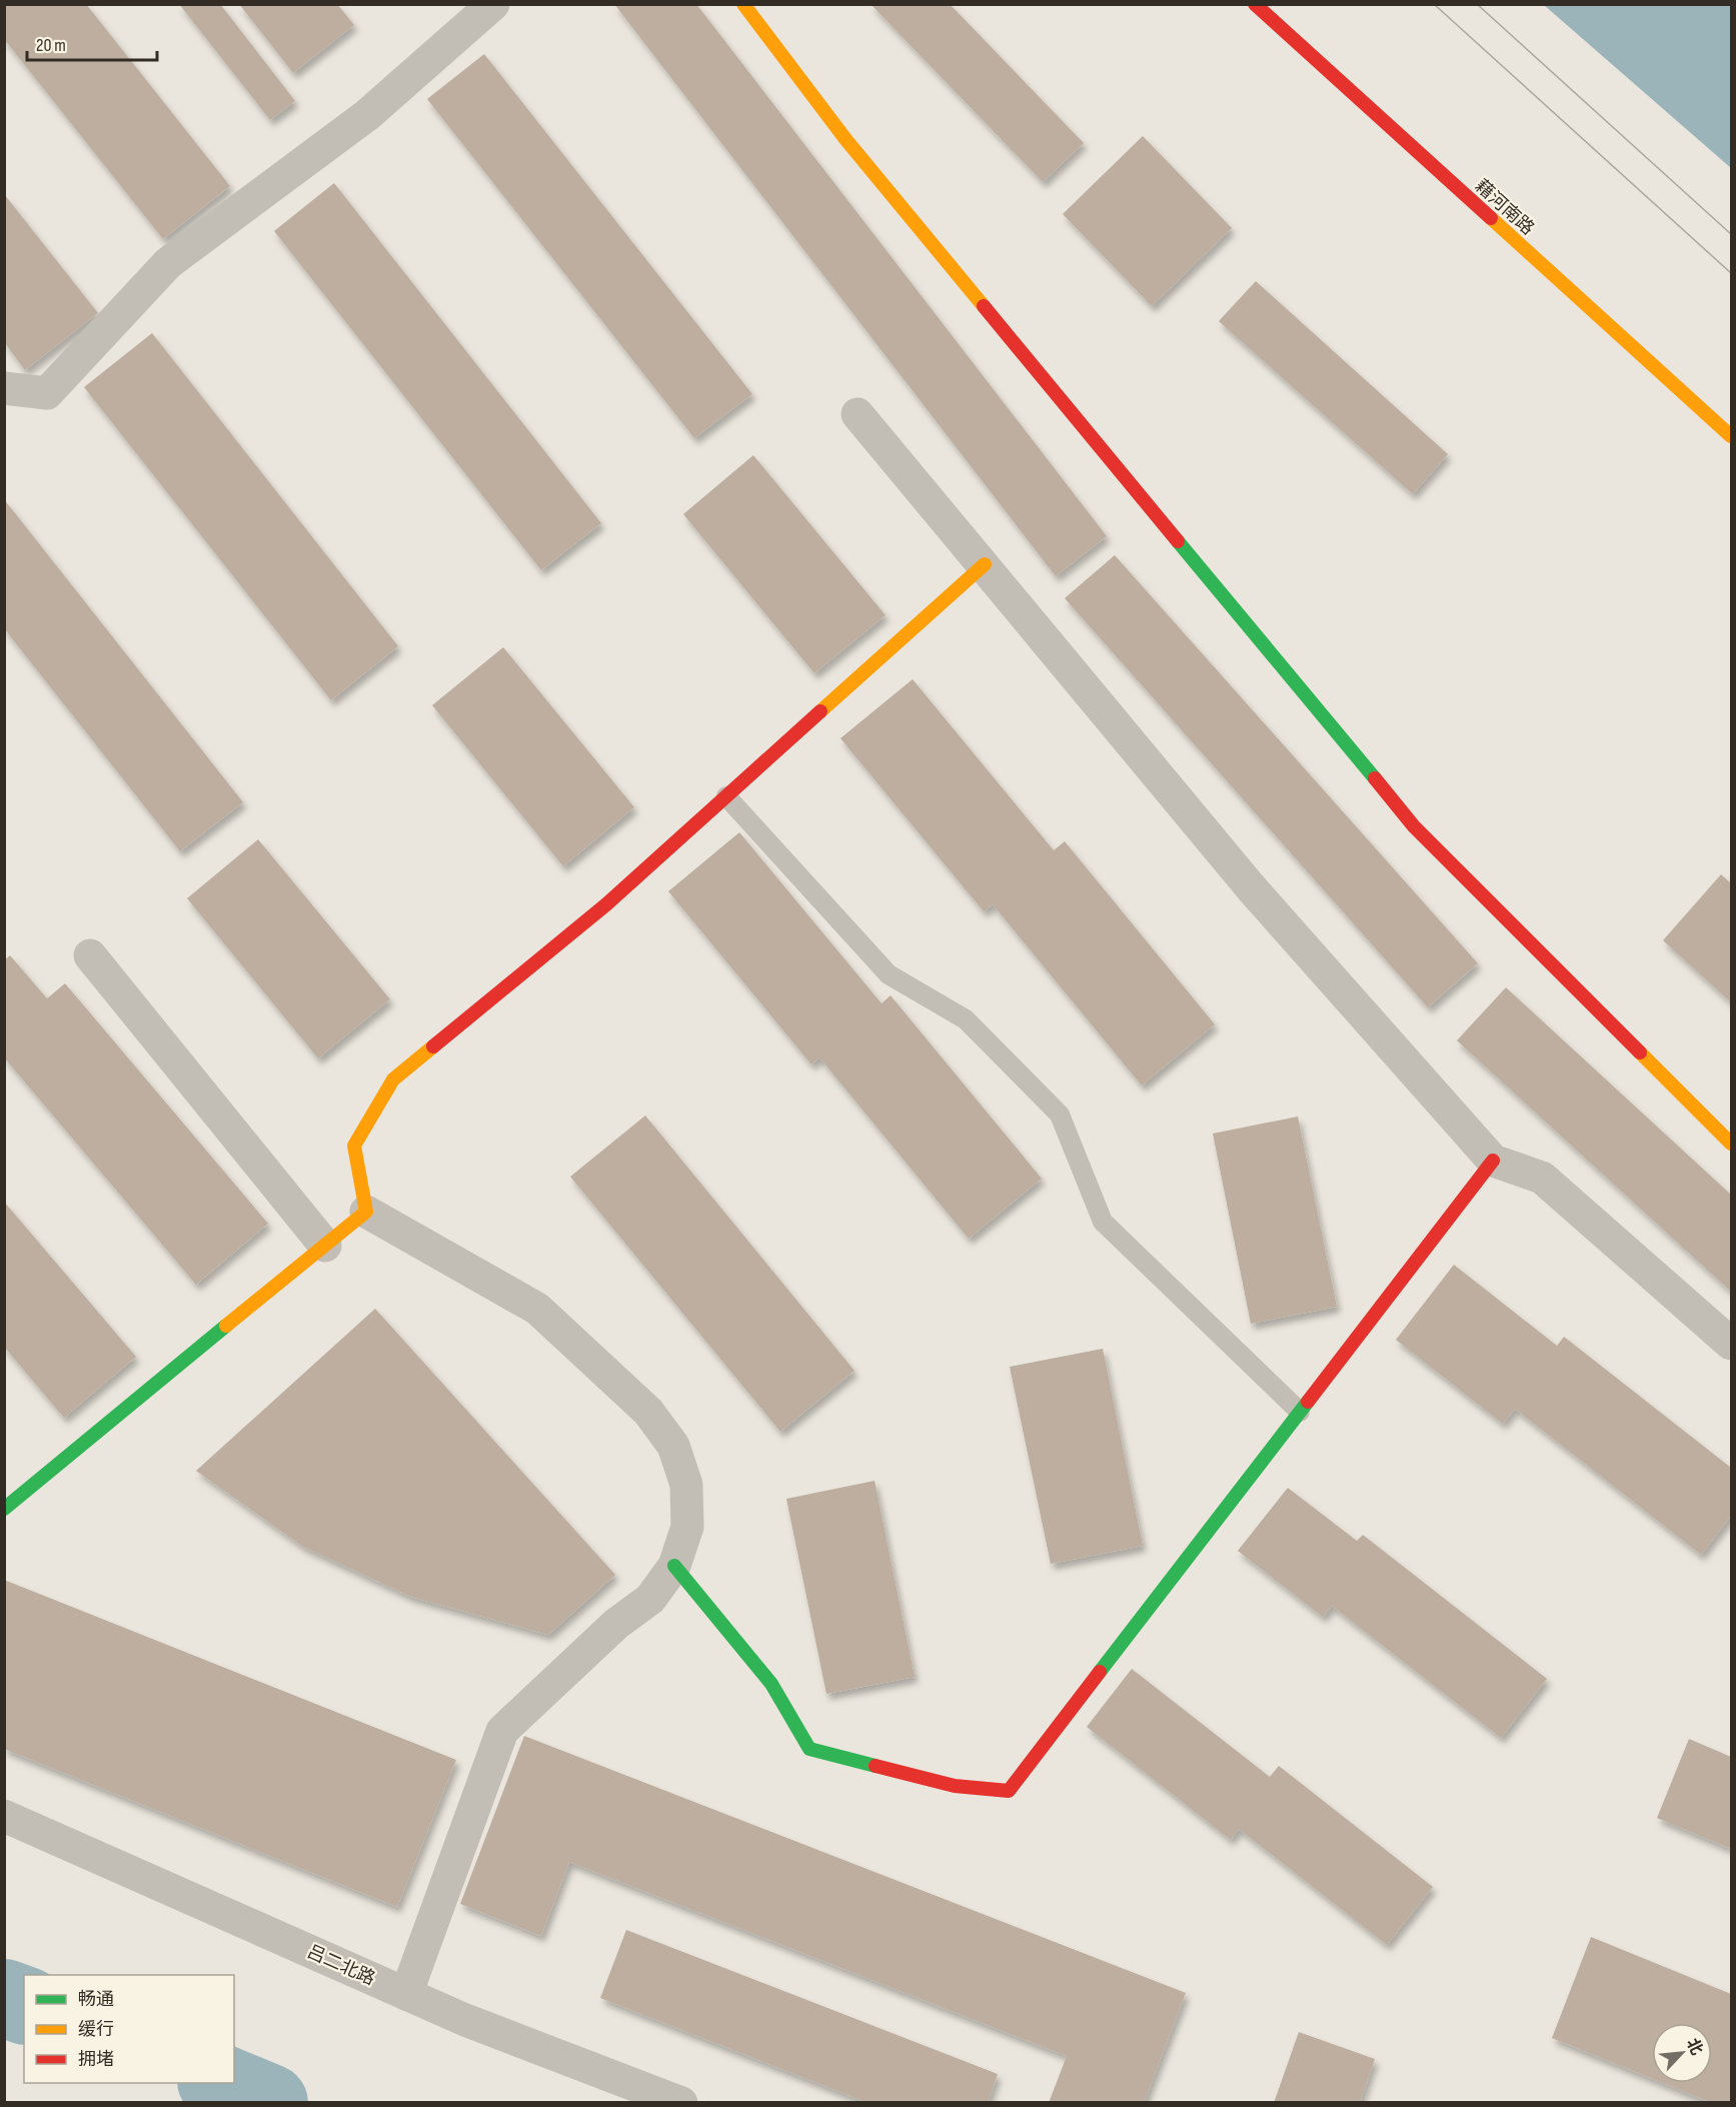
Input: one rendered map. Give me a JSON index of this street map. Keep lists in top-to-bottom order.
{
  "streets": {
    "street": ["藉河南路", "吕二北路"]
  },
  "legend": ["畅通", "缓行", "拥堵"],
  "scale_bar": "20 m",
  "north": "top right"
}
